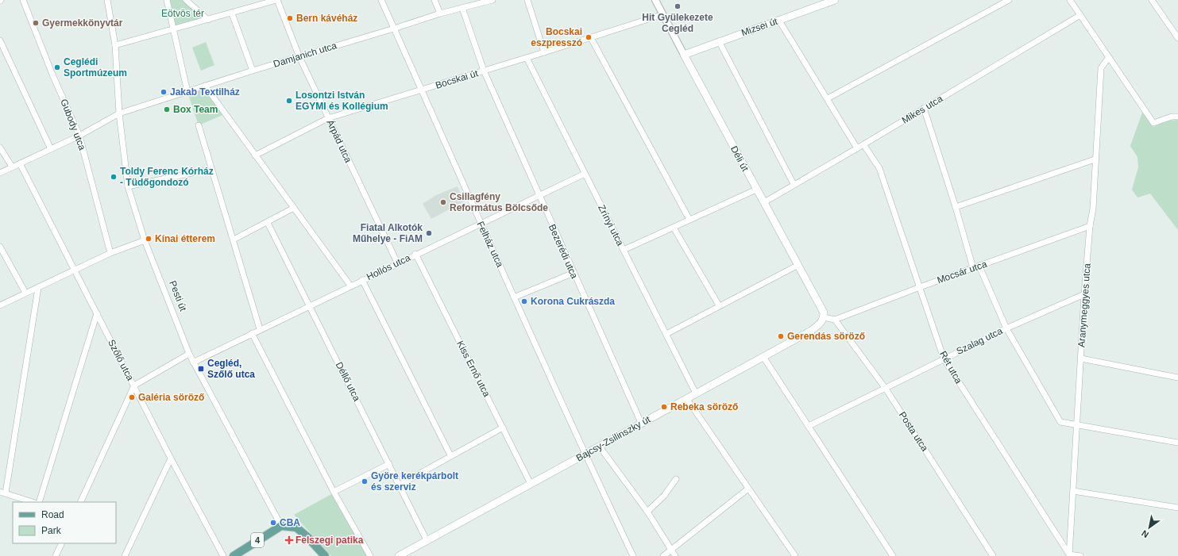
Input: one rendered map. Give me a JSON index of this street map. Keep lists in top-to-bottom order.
{
  "streets": {
    "main road": [
      "Mizsei út",
      "Déli út",
      "Bajcsy-Zsilinszky út",
      "4"
    ],
    "street": [
      "Damjanich utca",
      "Bocskai út",
      "Mikes utca",
      "Gubody utca",
      "Árpád utca",
      "Zrínyi utca",
      "Felház utca",
      "Bezerédi utca",
      "Hollós utca",
      "Mocsár utca",
      "Pesti út",
      "Aranymeggyes utca",
      "Szalag utca",
      "Szőlő utca",
      "Rét utca",
      "Kiss Ernő utca",
      "Déllő utca",
      "Posta utca"
    ]
  },
  "crossings": [
    ["Mizsei út", "Déli út"],
    ["Damjanich utca", "Gubody utca"],
    ["Damjanich utca", "Árpád utca"],
    ["Damjanich utca", "Felház utca"],
    ["Damjanich utca", "Bezerédi utca"],
    ["Damjanich utca", "Pesti út"],
    ["Damjanich utca", "Szőlő utca"],
    ["Bocskai út", "Árpád utca"],
    ["Bocskai út", "Déli út"],
    ["Bocskai út", "Zrínyi utca"],
    ["Bocskai út", "Felház utca"],
    ["Bocskai út", "Bezerédi utca"],
    ["Mikes utca", "Déli út"],
    ["Mikes utca", "Rét utca"],
    ["Árpád utca", "Hollós utca"],
    ["Déli út", "Bajcsy-Zsilinszky út"],
    ["Zrínyi utca", "Hollós utca"],
    ["Zrínyi utca", "Bajcsy-Zsilinszky út"],
    ["Felház utca", "Hollós utca"],
    ["Felház utca", "Bajcsy-Zsilinszky út"],
    ["Bezerédi utca", "Hollós utca"],
    ["Bezerédi utca", "Bajcsy-Zsilinszky út"],
    ["Hollós utca", "Pesti út"],
    ["Hollós utca", "Kiss Ernő utca"],
    ["Hollós utca", "Déllő utca"],
    ["Mocsár utca", "Aranymeggyes utca"],
    ["Mocsár utca", "Rét utca"],
    ["Mocsár utca", "Posta utca"],
    ["Pesti út", "4"],
    ["Aranymeggyes utca", "Szalag utca"],
    ["Aranymeggyes utca", "Rét utca"],
    ["Szalag utca", "Rét utca"],
    ["Szalag utca", "Posta utca"],
    ["Kiss Ernő utca", "Bajcsy-Zsilinszky út"],
    ["Déllő utca", "Bajcsy-Zsilinszky út"]
  ],
  "parks": ["Eötvös tér"],
  "places": {
    "other": [
      "Hit Gyülekezete Cegléd",
      "Bern kávéház",
      "Gyermekkönyvtár",
      "Bocskai eszpresszó",
      "Ceglédi Sportmúzeum",
      "Jakab Textilház",
      "Losontzi István EGYMI és Kollégium",
      "Box Team",
      "Toldy Ferenc Kórház - Tüdőgondozó",
      "Csillagfény Református Bölcsőde",
      "Fiatal Alkotók Műhelye - FiAM",
      "Kínai étterem",
      "Korona Cukrászda",
      "Gerendás söröző",
      "Galéria söröző",
      "Rebeka söröző",
      "Györe kerékpárbolt és szerviz",
      "CBA"
    ],
    "transit": ["Cegléd, Szőlő utca"],
    "health": ["Felszegi patika"]
  },
  "legend": ["Road", "Park"],
  "north": "bottom left"
}
